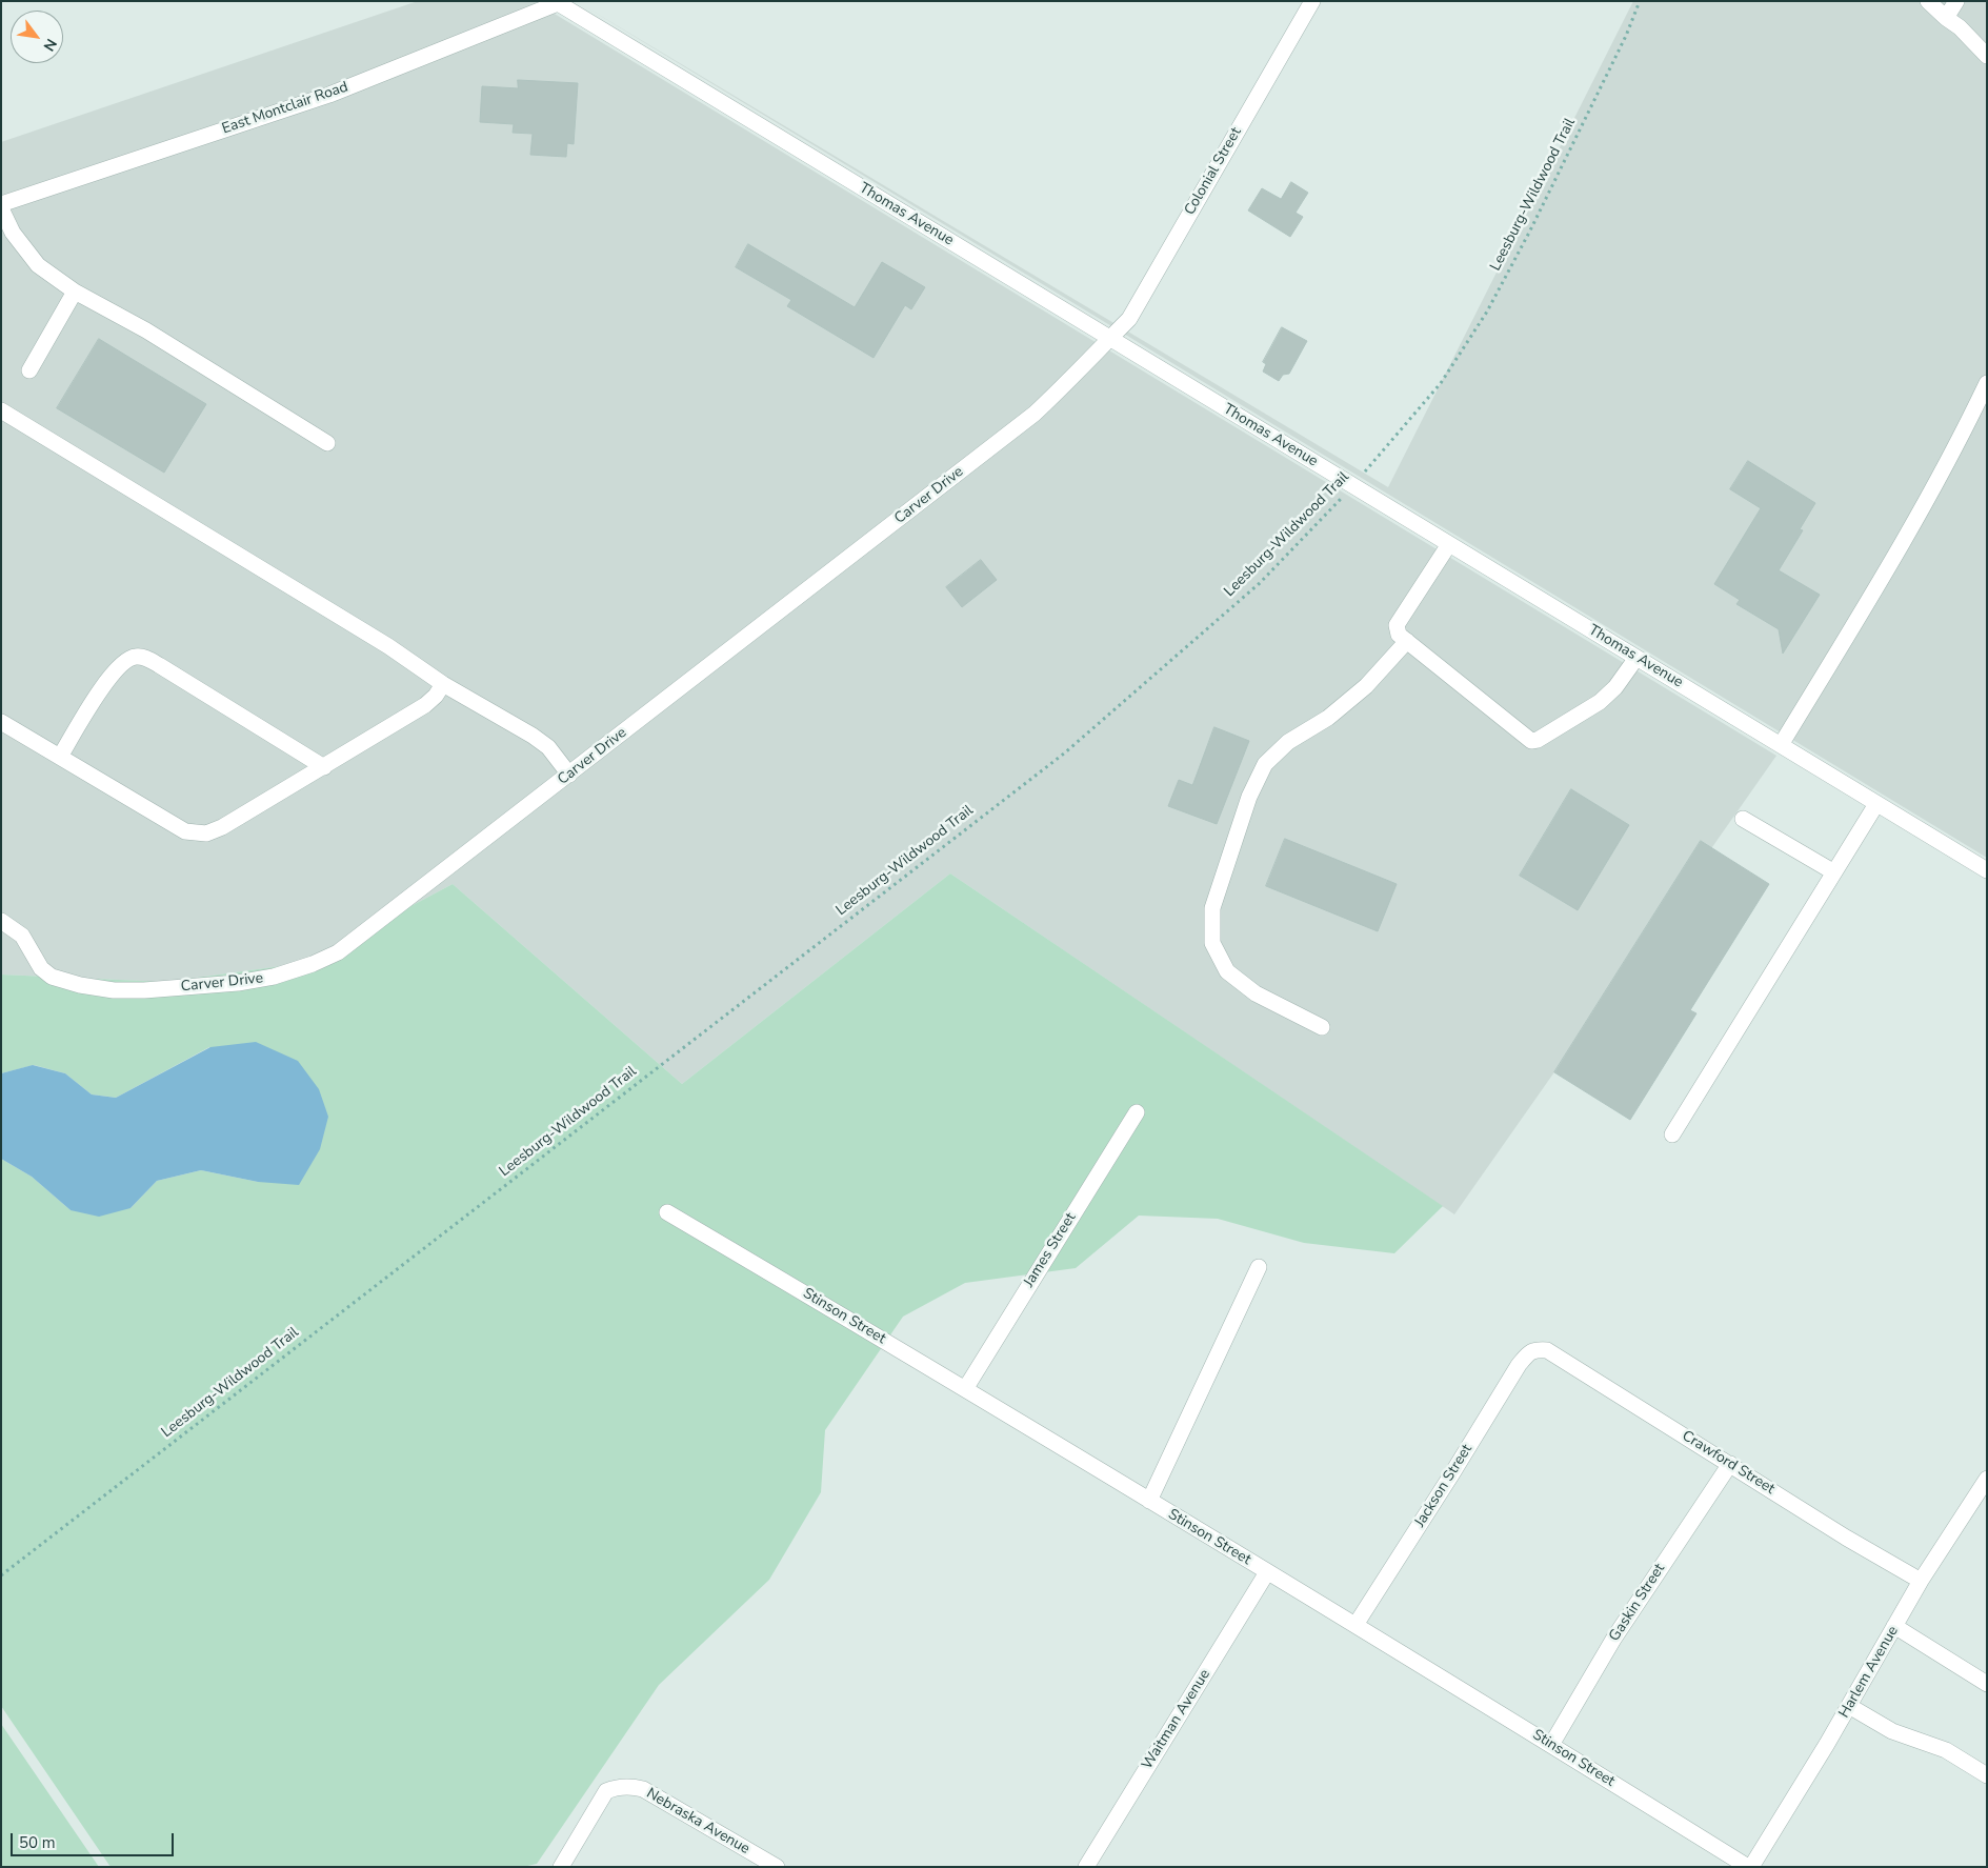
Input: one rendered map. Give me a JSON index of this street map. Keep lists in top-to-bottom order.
{
  "streets": {
    "street": [
      "East Montclair Road",
      "Colonial Street",
      "Thomas Avenue",
      "Carver Drive",
      "James Street",
      "Stinson Street",
      "Crawford Street",
      "Jackson Street",
      "Gaskin Street",
      "Harlem Avenue",
      "Waitman Avenue",
      "Nebraska Avenue"
    ],
    "path": ["Leesburg-Wildwood Trail"]
  },
  "crossings": [
    ["East Montclair Road", "Thomas Avenue"],
    ["Colonial Street", "Thomas Avenue"],
    ["Colonial Street", "Carver Drive"],
    ["Leesburg-Wildwood Trail", "Thomas Avenue"],
    ["Thomas Avenue", "Carver Drive"],
    ["James Street", "Stinson Street"],
    ["Stinson Street", "Jackson Street"],
    ["Stinson Street", "Gaskin Street"],
    ["Stinson Street", "Harlem Avenue"],
    ["Stinson Street", "Waitman Avenue"],
    ["Crawford Street", "Jackson Street"],
    ["Crawford Street", "Gaskin Street"],
    ["Crawford Street", "Harlem Avenue"]
  ],
  "scale_bar": "50 m",
  "north": "bottom right"
}
